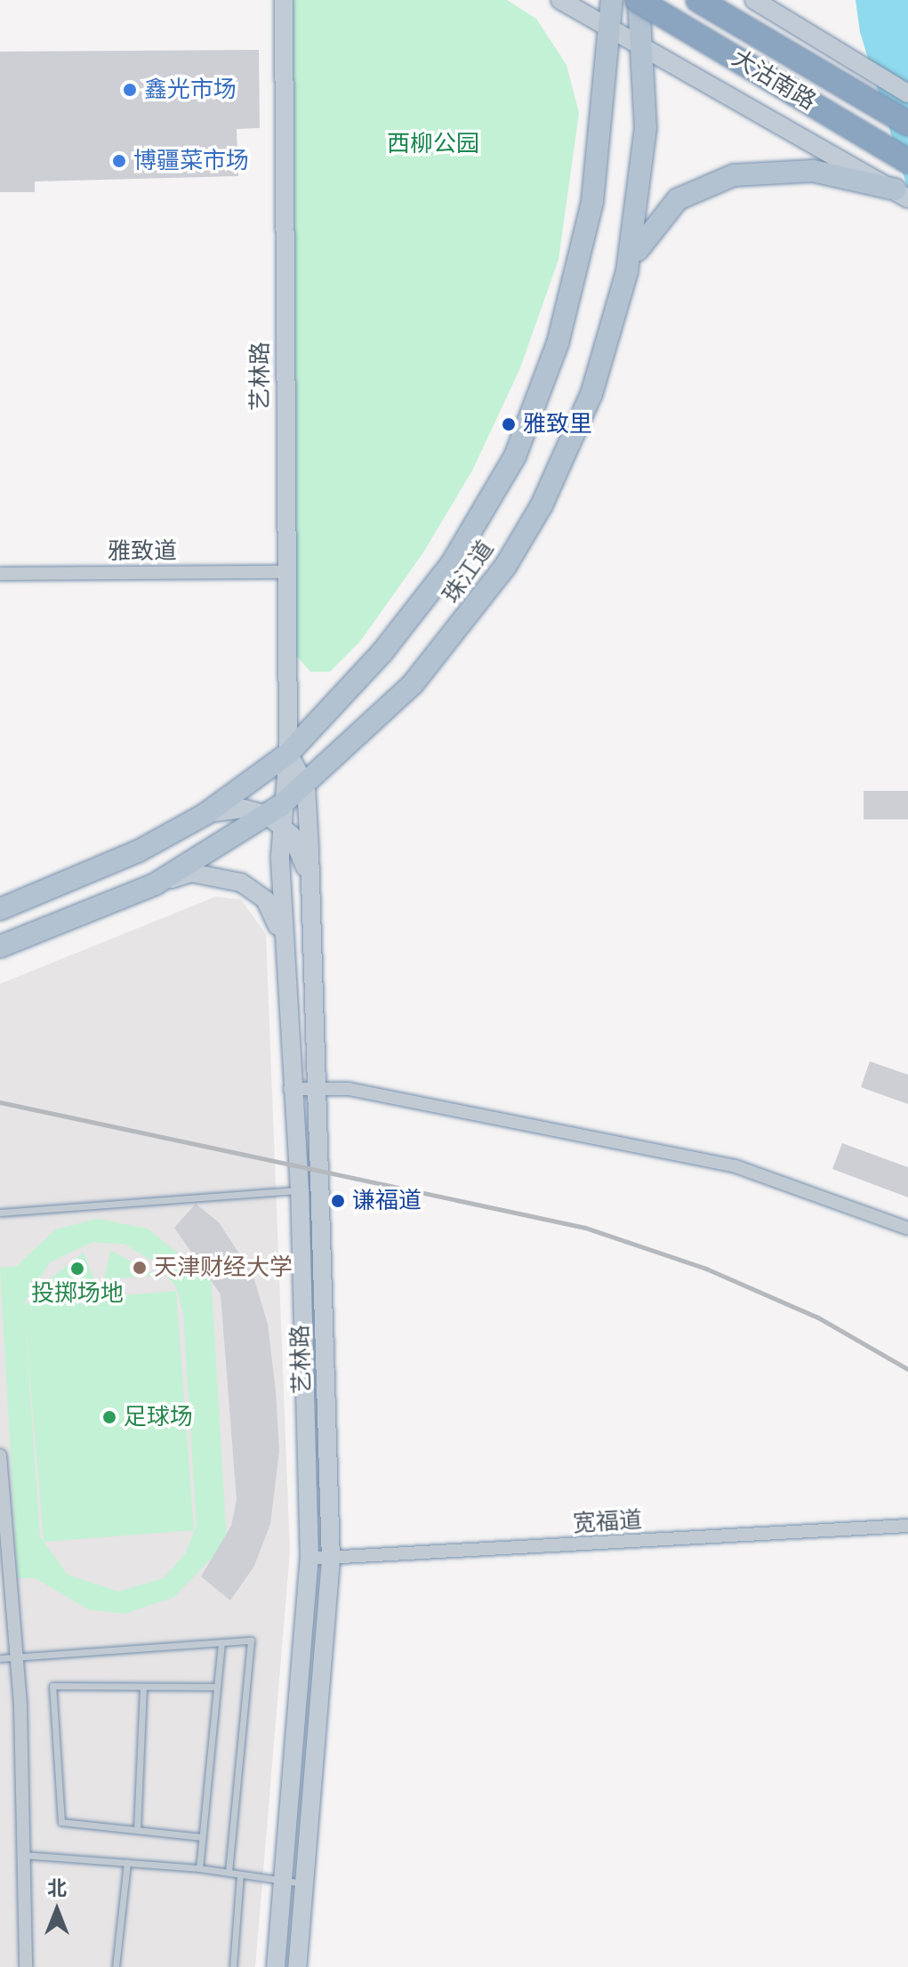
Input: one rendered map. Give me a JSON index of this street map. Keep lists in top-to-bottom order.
{
  "streets": {
    "highway": ["大沽南路"],
    "main road": ["珠江道"],
    "street": ["艺林路", "雅致道", "宽福道"]
  },
  "crossings": [
    ["大沽南路", "珠江道"],
    ["艺林路", "雅致道"],
    ["艺林路", "珠江道"],
    ["艺林路", "宽福道"]
  ],
  "parks": ["西柳公园"],
  "places": [
    "鑫光市场",
    "博疆菜市场",
    "雅致里",
    "谦福道",
    "天津财经大学",
    "投掷场地",
    "足球场"
  ],
  "north": "top"
}
